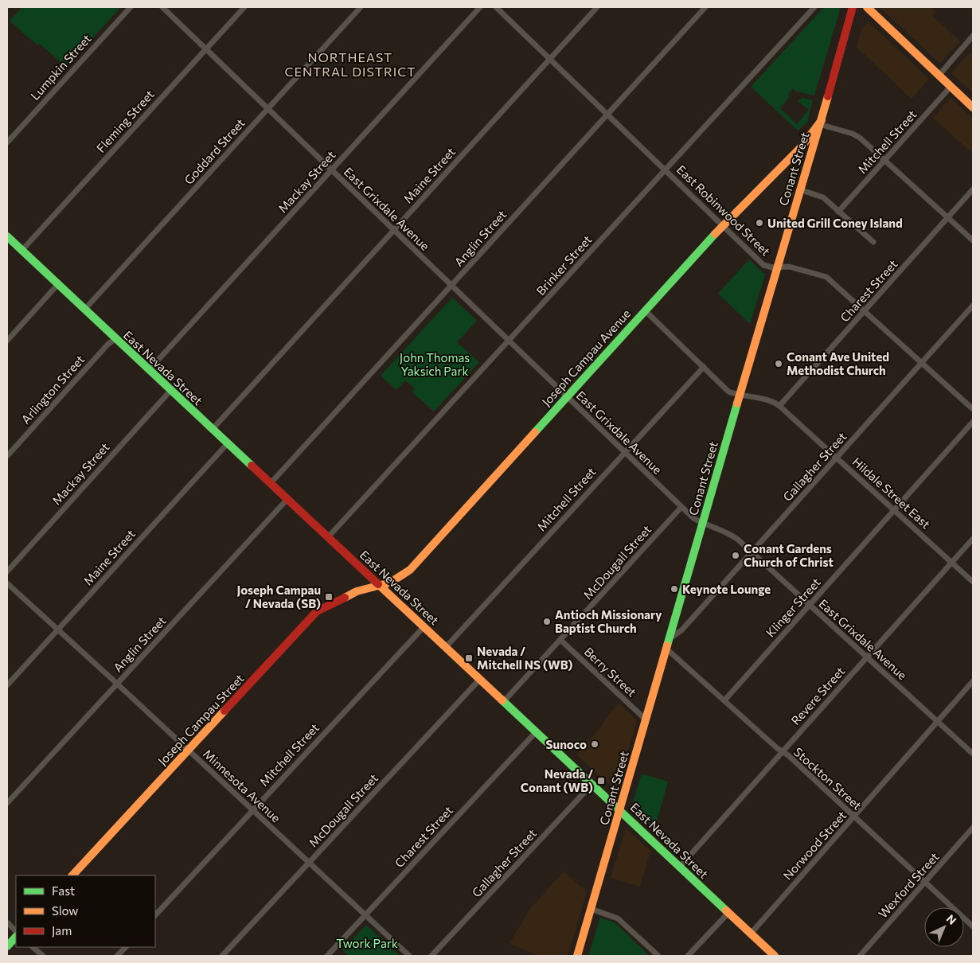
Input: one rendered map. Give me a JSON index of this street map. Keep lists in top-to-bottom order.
{
  "streets": {
    "street": [
      "Lumpkin Street",
      "Fleming Street",
      "Mitchell Street",
      "Goddard Street",
      "Conant Street",
      "Maine Street",
      "Mackay Street",
      "East Grixdale Avenue",
      "East Robinwood Street",
      "Anglin Street",
      "Brinker Street",
      "Charest Street",
      "Joseph Campau Avenue",
      "East Nevada Street",
      "Arlington Street",
      "Gallagher Street",
      "Hildale Street East",
      "McDougall Street",
      "Klinger Street",
      "Berry Street",
      "Revere Street",
      "Joseph Campau Street",
      "Stockton Street",
      "Minnesota Avenue",
      "Norwood Street",
      "Wexford Street"
    ]
  },
  "crossings": [
    ["Fleming Street", "East Grixdale Avenue"],
    ["Fleming Street", "East Nevada Street"],
    ["Mitchell Street", "East Grixdale Avenue"],
    ["Mitchell Street", "East Nevada Street"],
    ["Mitchell Street", "Hildale Street East"],
    ["Mitchell Street", "Minnesota Avenue"],
    ["Goddard Street", "East Grixdale Avenue"],
    ["Goddard Street", "East Nevada Street"],
    ["Conant Street", "East Grixdale Avenue"],
    ["Conant Street", "East Robinwood Street"],
    ["Conant Street", "Joseph Campau Avenue"],
    ["Conant Street", "East Nevada Street"],
    ["Conant Street", "Gallagher Street"],
    ["Conant Street", "Hildale Street East"],
    ["Conant Street", "Berry Street"],
    ["Conant Street", "Stockton Street"],
    ["Maine Street", "East Grixdale Avenue"],
    ["Maine Street", "East Robinwood Street"],
    ["Maine Street", "East Nevada Street"],
    ["Maine Street", "Minnesota Avenue"],
    ["Mackay Street", "East Grixdale Avenue"],
    ["Mackay Street", "East Nevada Street"],
    ["East Grixdale Avenue", "Anglin Street"],
    ["East Grixdale Avenue", "Brinker Street"],
    ["East Grixdale Avenue", "Joseph Campau Avenue"],
    ["East Grixdale Avenue", "Gallagher Street"],
    ["East Grixdale Avenue", "McDougall Street"],
    ["East Grixdale Avenue", "Klinger Street"],
    ["East Grixdale Avenue", "Revere Street"],
    ["East Grixdale Avenue", "Norwood Street"],
    ["East Robinwood Street", "Anglin Street"],
    ["East Robinwood Street", "Brinker Street"],
    ["East Robinwood Street", "Charest Street"],
    ["East Robinwood Street", "Joseph Campau Avenue"],
    ["East Robinwood Street", "Gallagher Street"],
    ["Anglin Street", "East Nevada Street"],
    ["Anglin Street", "Minnesota Avenue"],
    ["Brinker Street", "East Nevada Street"],
    ["Charest Street", "East Nevada Street"],
    ["Charest Street", "Hildale Street East"],
    ["Charest Street", "Minnesota Avenue"],
    ["Joseph Campau Avenue", "East Nevada Street"],
    ["Joseph Campau Avenue", "Hildale Street East"],
    ["Joseph Campau Avenue", "Joseph Campau Street"],
    ["East Nevada Street", "Arlington Street"],
    ["East Nevada Street", "Gallagher Street"],
    ["East Nevada Street", "McDougall Street"],
    ["East Nevada Street", "Revere Street"],
    ["East Nevada Street", "Norwood Street"],
    ["Gallagher Street", "Hildale Street East"],
    ["Hildale Street East", "Klinger Street"],
    ["Hildale Street East", "Revere Street"],
    ["McDougall Street", "Berry Street"],
    ["McDougall Street", "Minnesota Avenue"],
    ["Klinger Street", "Stockton Street"],
    ["Revere Street", "Stockton Street"],
    ["Joseph Campau Street", "Minnesota Avenue"],
    ["Stockton Street", "Norwood Street"],
    ["Stockton Street", "Wexford Street"]
  ],
  "districts": ["NORTHEAST CENTRAL DISTRICT"],
  "parks": ["John Thomas Yaksich Park", "Twork Park"],
  "places": {
    "other": [
      "United Grill Coney Island",
      "Conant Ave United Methodist Church",
      "Conant Gardens Church of Christ",
      "Keynote Lounge",
      "Antioch Missionary Baptist Church",
      "Sunoco"
    ],
    "transit": ["Joseph Campau / Nevada (SB)", "Nevada / Mitchell NS (WB)", "Nevada / Conant (WB)"]
  },
  "legend": ["Fast", "Slow", "Jam"],
  "north": "top right"
}
